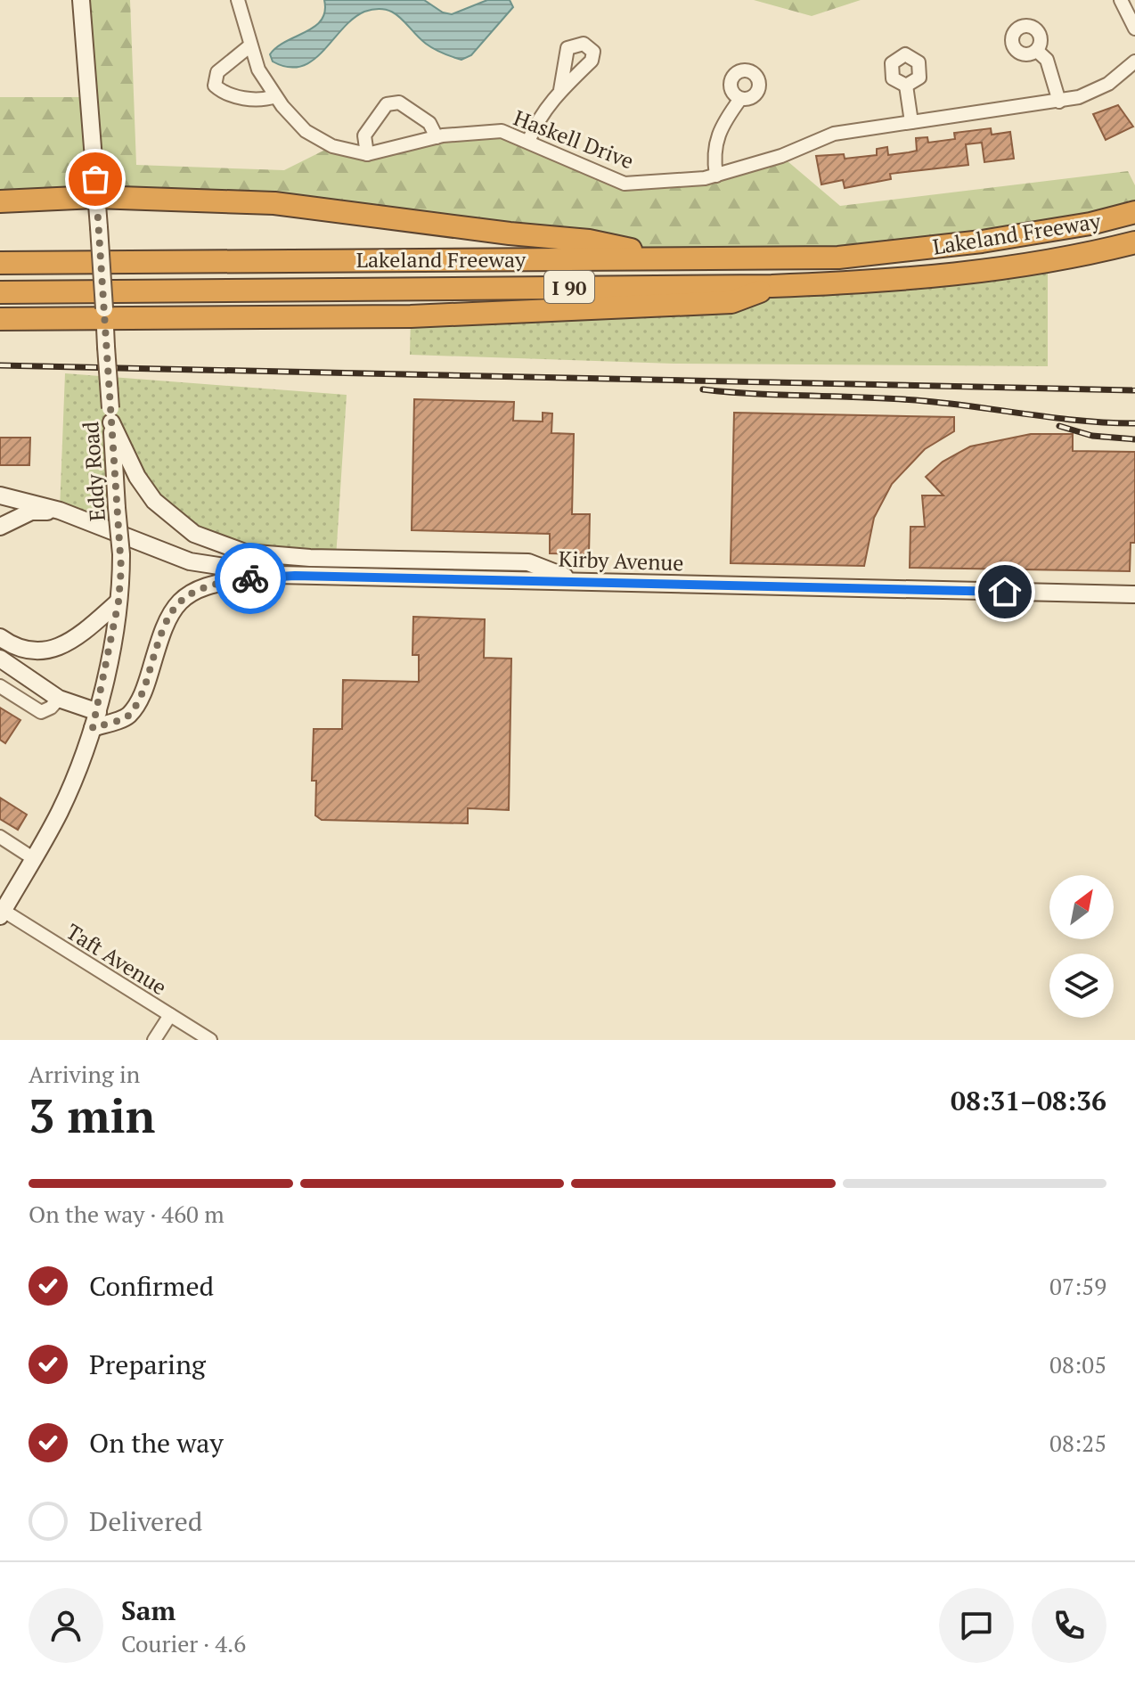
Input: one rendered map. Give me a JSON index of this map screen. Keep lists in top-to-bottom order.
{
  "streets": {
    "highway": ["Lakeland Freeway", "I 90"],
    "street": [
      "Haskell Drive",
      "Eddy Road",
      "Kirby Avenue",
      "Taft Avenue"
    ]
  },
  "crossings": [
    ["Eddy Road", "Taft Avenue"]
  ],
  "north": "top right",
  "page": {
    "heading": ["3 min", "Arriving in", "08:31–08:36"],
    "panel": ["Sam", "Courier · 4.6"],
    "bar": "On the way · 460 m",
    "list": [
      ["Confirmed", "07:59"],
      ["Preparing", "08:05"],
      ["On the way", "08:25"],
      "Delivered"
    ]
  }
}
